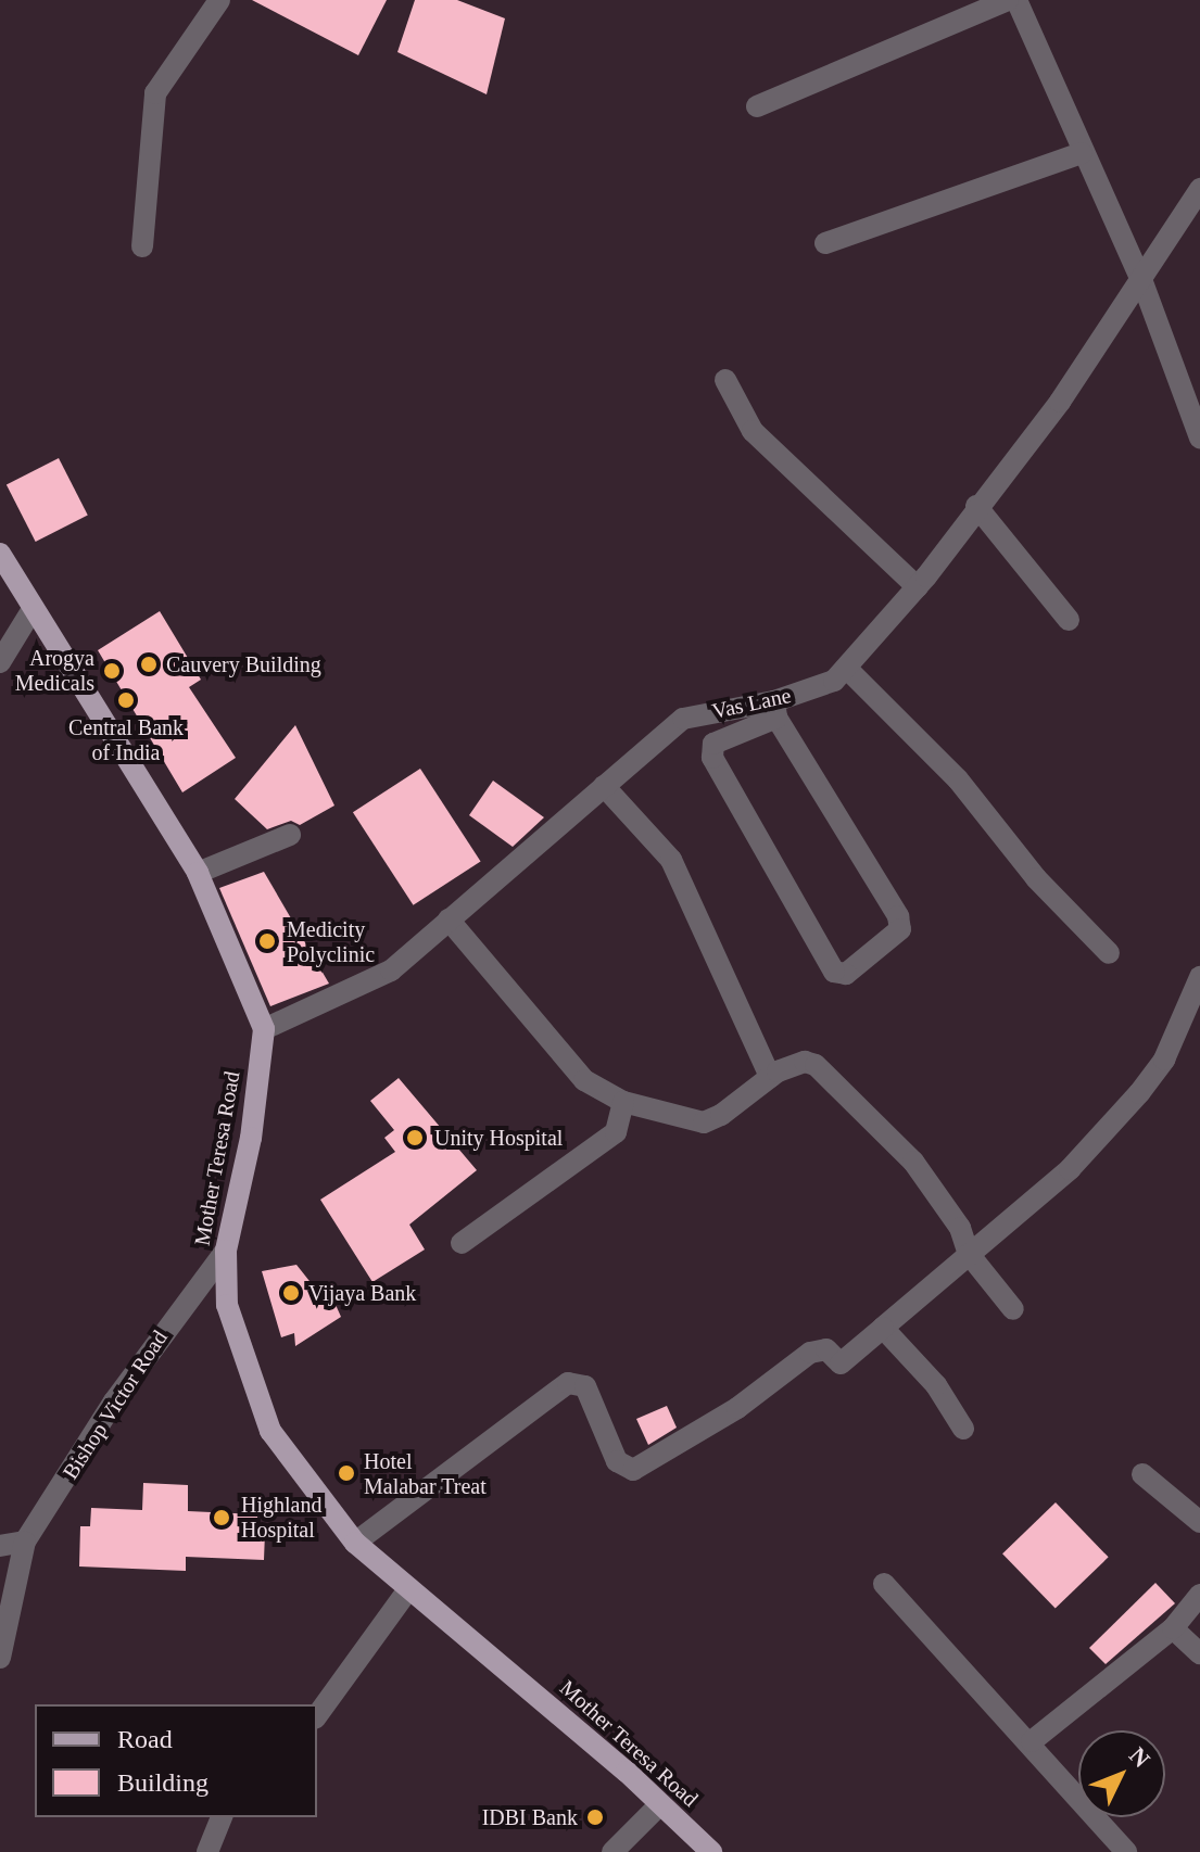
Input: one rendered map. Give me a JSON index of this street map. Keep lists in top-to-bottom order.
{
  "streets": {
    "main road": ["Mother Teresa Road"],
    "street": ["Vas Lane", "Bishop Victor Road"]
  },
  "crossings": [
    ["Vas Lane", "Mother Teresa Road"],
    ["Mother Teresa Road", "Bishop Victor Road"]
  ],
  "places": [
    "Cauvery Building",
    "Arogya Medicals",
    "Central Bank of India",
    "Medicity Polyclinic",
    "Unity Hospital",
    "Vijaya Bank",
    "Hotel Malabar Treat",
    "Highland Hospital",
    "IDBI Bank"
  ],
  "legend": ["Road", "Building"],
  "north": "top right"
}
